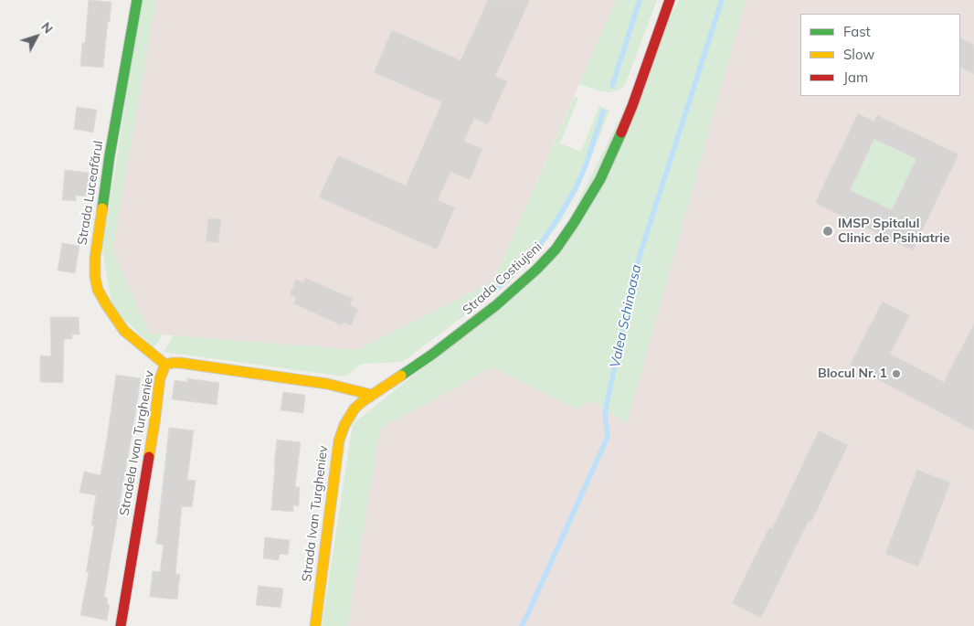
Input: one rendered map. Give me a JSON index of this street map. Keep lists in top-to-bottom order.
{
  "streets": {
    "street": [
      "Strada Luceafărul",
      "Strada Costiujeni",
      "Stradela Ivan Turgheniev",
      "Strada Ivan Turgheniev"
    ]
  },
  "crossings": [
    ["Strada Luceafărul", "Stradela Ivan Turgheniev"],
    ["Strada Costiujeni", "Stradela Ivan Turgheniev"],
    ["Strada Costiujeni", "Strada Ivan Turgheniev"]
  ],
  "water": ["Valea Schinoasa"],
  "places": ["IMSP Spitalul Clinic de Psihiatrie", "Blocul Nr. 1"],
  "legend": ["Fast", "Slow", "Jam"],
  "north": "top right"
}
